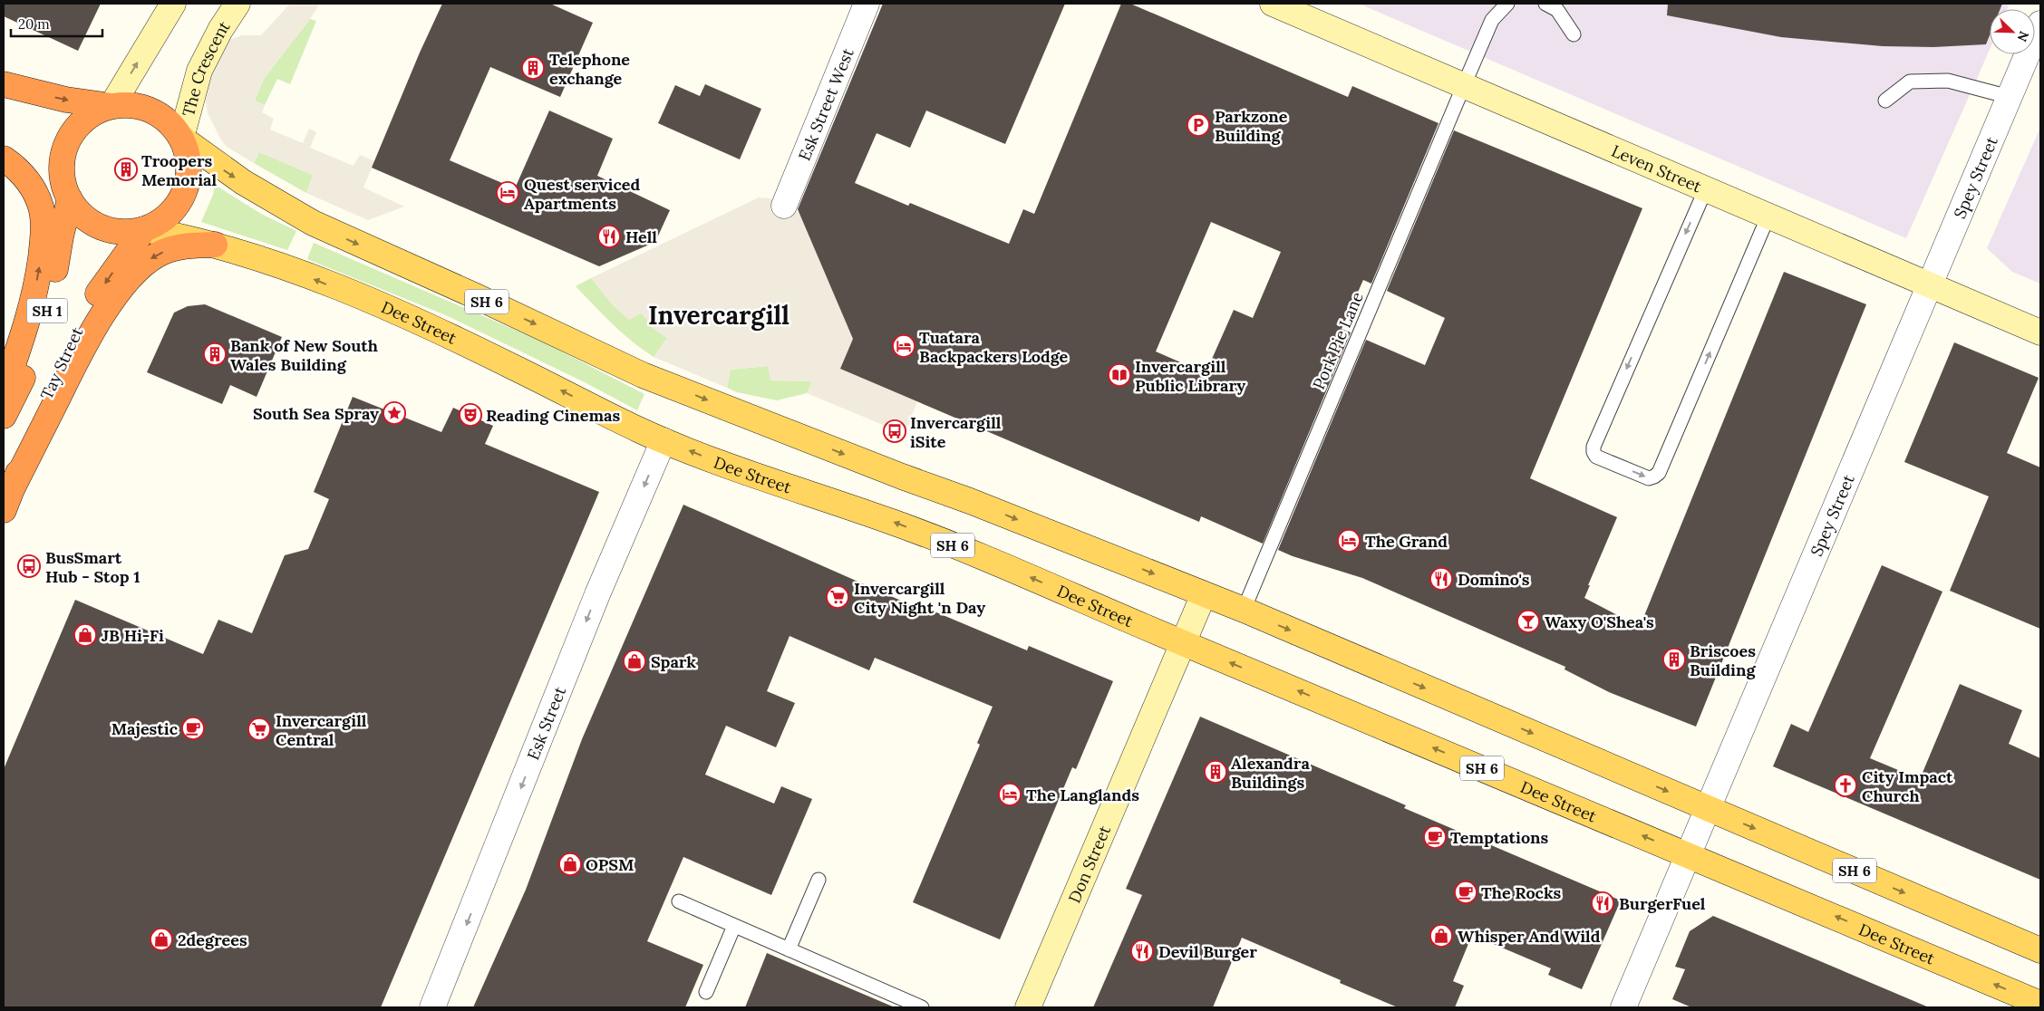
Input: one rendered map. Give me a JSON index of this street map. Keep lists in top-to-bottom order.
{
  "streets": {
    "highway": ["SH 1", "Tay Street"],
    "main road": ["SH 6", "Dee Street"],
    "street": [
      "The Crescent",
      "Esk Street West",
      "Leven Street",
      "Spey Street",
      "Esk Street",
      "Don Street"
    ],
    "lane": ["Pork Pie Lane"]
  },
  "crossings": [
    ["The Crescent", "SH 6"],
    ["The Crescent", "SH 1"],
    ["The Crescent", "Dee Street"],
    ["The Crescent", "Tay Street"],
    ["Leven Street", "Spey Street"],
    ["Leven Street", "Pork Pie Lane"],
    ["Spey Street", "SH 6"],
    ["Spey Street", "Dee Street"],
    ["SH 6", "SH 1"],
    ["SH 6", "Dee Street"],
    ["SH 6", "Pork Pie Lane"],
    ["SH 6", "Tay Street"],
    ["SH 6", "Don Street"],
    ["SH 1", "Dee Street"],
    ["SH 1", "Tay Street"],
    ["Dee Street", "Tay Street"],
    ["Dee Street", "Esk Street"],
    ["Dee Street", "Don Street"]
  ],
  "one_way": ["Esk Street"],
  "districts": ["Invercargill"],
  "places": {
    "building": [
      "Telephone exchange",
      "Troopers Memorial",
      "Bank of New South Wales Building",
      "Briscoes Building",
      "Alexandra Buildings"
    ],
    "parking": ["Parkzone Building"],
    "hotel": [
      "Quest serviced Apartments",
      "Tuatara Backpackers Lodge",
      "The Grand",
      "The Langlands"
    ],
    "restaurant": [
      "Hell",
      "Domino's",
      "BurgerFuel",
      "Devil Burger"
    ],
    "library": ["Invercargill Public Library"],
    "place": ["South Sea Spray"],
    "theatre": ["Reading Cinemas"],
    "bus stop": ["Invercargill iSite", "BusSmart Hub - Stop 1"],
    "supermarket": ["Invercargill City Night 'n Day", "Invercargill Central"],
    "bar": ["Waxy O'Shea's"],
    "shop": [
      "JB Hi-Fi",
      "Spark",
      "OPSM",
      "Whisper And Wild",
      "2degrees"
    ],
    "cafe": ["Majestic", "Temptations", "The Rocks"],
    "church": ["City Impact Church"]
  },
  "scale_bar": "20 m",
  "north": "bottom right"
}
